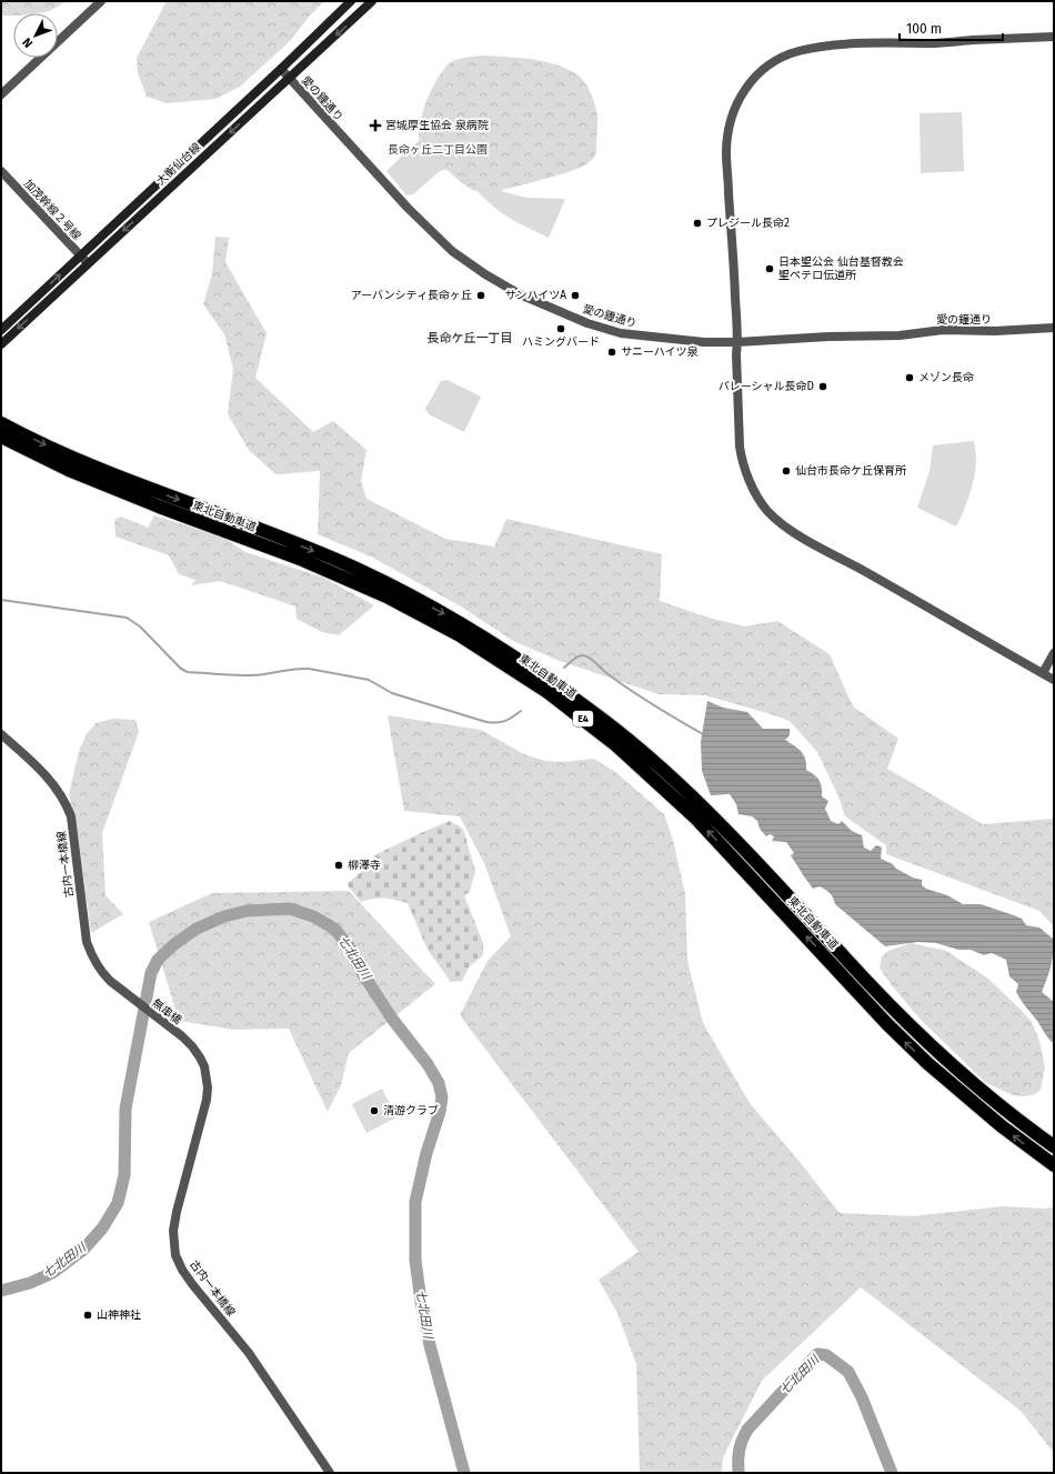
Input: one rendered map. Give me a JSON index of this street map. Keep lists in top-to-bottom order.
{
  "streets": {
    "highway": ["東北自動車道", "E4"],
    "main road": ["大衡仙台線"],
    "street": [
      "愛の鐘通り",
      "加茂幹線２号線",
      "古内一本橋線",
      "無串橋"
    ]
  },
  "crossings": [
    ["愛の鐘通り", "大衡仙台線"],
    ["大衡仙台線", "加茂幹線２号線"],
    ["古内一本橋線", "無串橋"]
  ],
  "districts": ["長命ケ丘一丁目"],
  "water": ["七北田川"],
  "parks": ["長命ヶ丘二丁目公園"],
  "places": {
    "health": ["宮城厚生協会 泉病院"],
    "other": [
      "プレジール長命2",
      "日本聖公会 仙台基督教会 聖ペテロ伝道所",
      "アーバンシティ長命ヶ丘",
      "サンハイツA",
      "ハミングバード",
      "サニーハイツ泉",
      "メゾン長命",
      "パレーシャル長命D",
      "仙台市長命ケ丘保育所",
      "柳澤寺",
      "清游クラブ",
      "山神神社"
    ]
  },
  "scale_bar": "100 m",
  "north": "bottom left"
}
